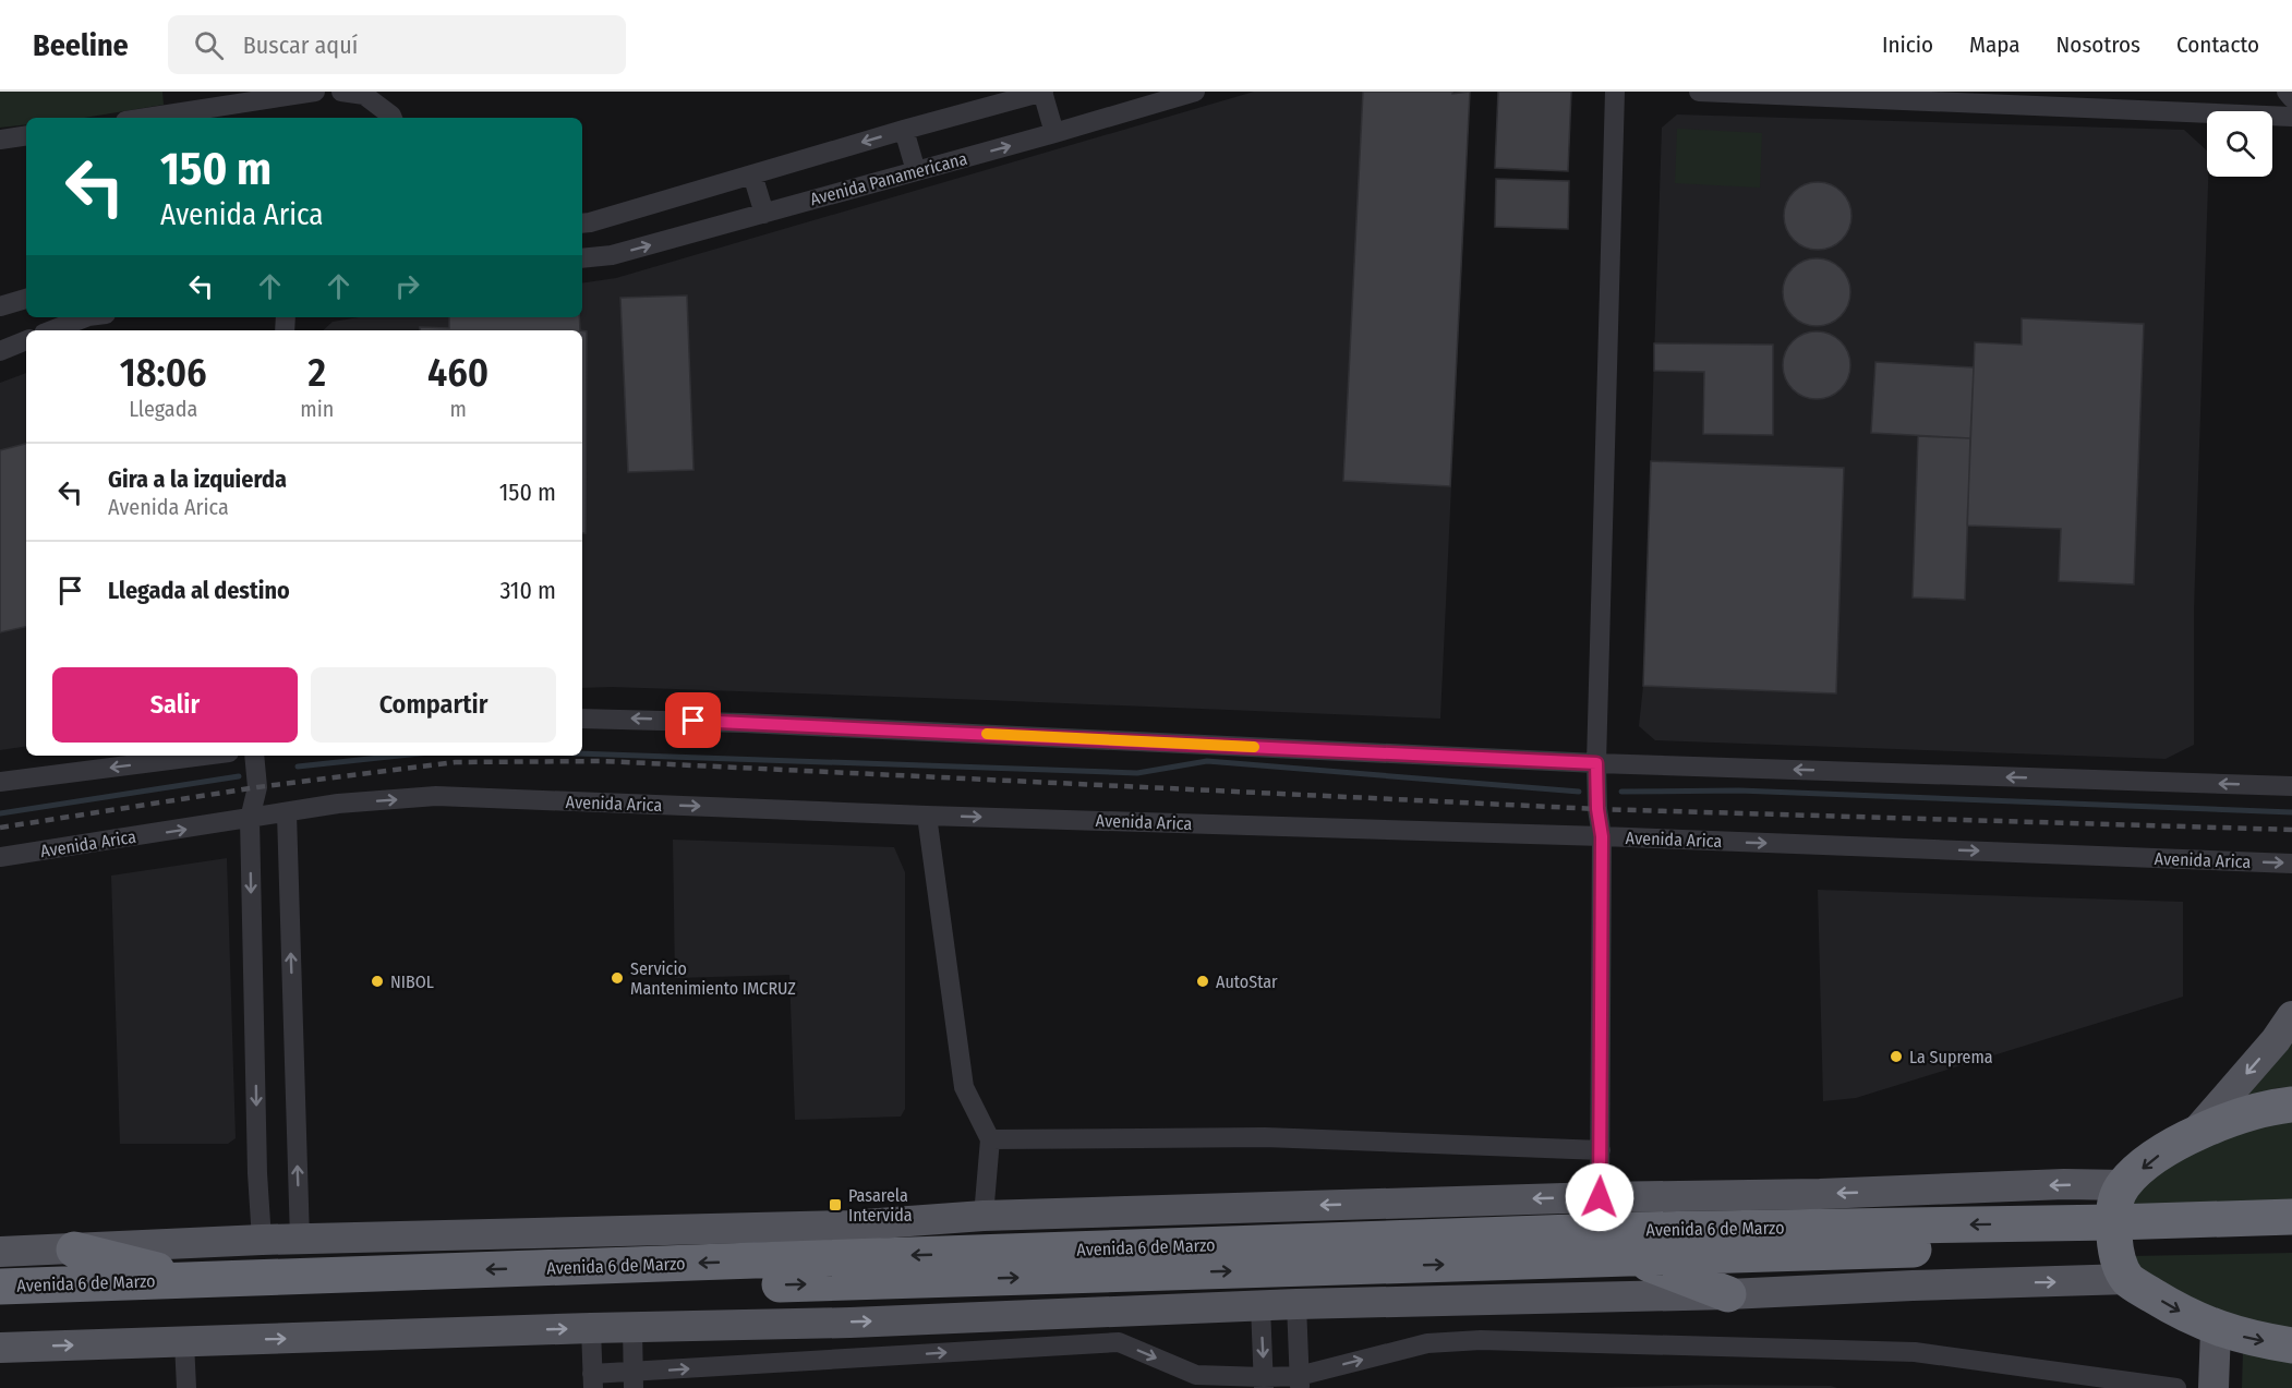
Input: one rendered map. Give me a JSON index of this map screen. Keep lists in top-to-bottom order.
{
  "streets": {
    "highway": ["Avenida 6 de Marzo"],
    "street": ["Avenida Panamericana", "Avenida Arica"]
  },
  "places": {
    "other": [
      "Servicio Mantenimiento IMCRUZ",
      "NIBOL",
      "AutoStar",
      "La Suprema"
    ],
    "transit": ["Pasarela Intervida"]
  },
  "page": {
    "header": "Beeline",
    "search": "Buscar aquí",
    "nav": [
      "Inicio",
      "Mapa",
      "Nosotros",
      "Contacto"
    ],
    "turn": ["150 m", "Avenida Arica"],
    "eta": [
      "18:06",
      "Llegada",
      "2",
      "min",
      "460",
      "m"
    ],
    "list": [
      {
        "name": "Gira a la izquierda",
        "note": "Avenida Arica",
        "value": "150 m"
      },
      {
        "name": "Llegada al destino",
        "value": "310 m"
      }
    ],
    "buttons": ["Salir", "Compartir"]
  }
}
